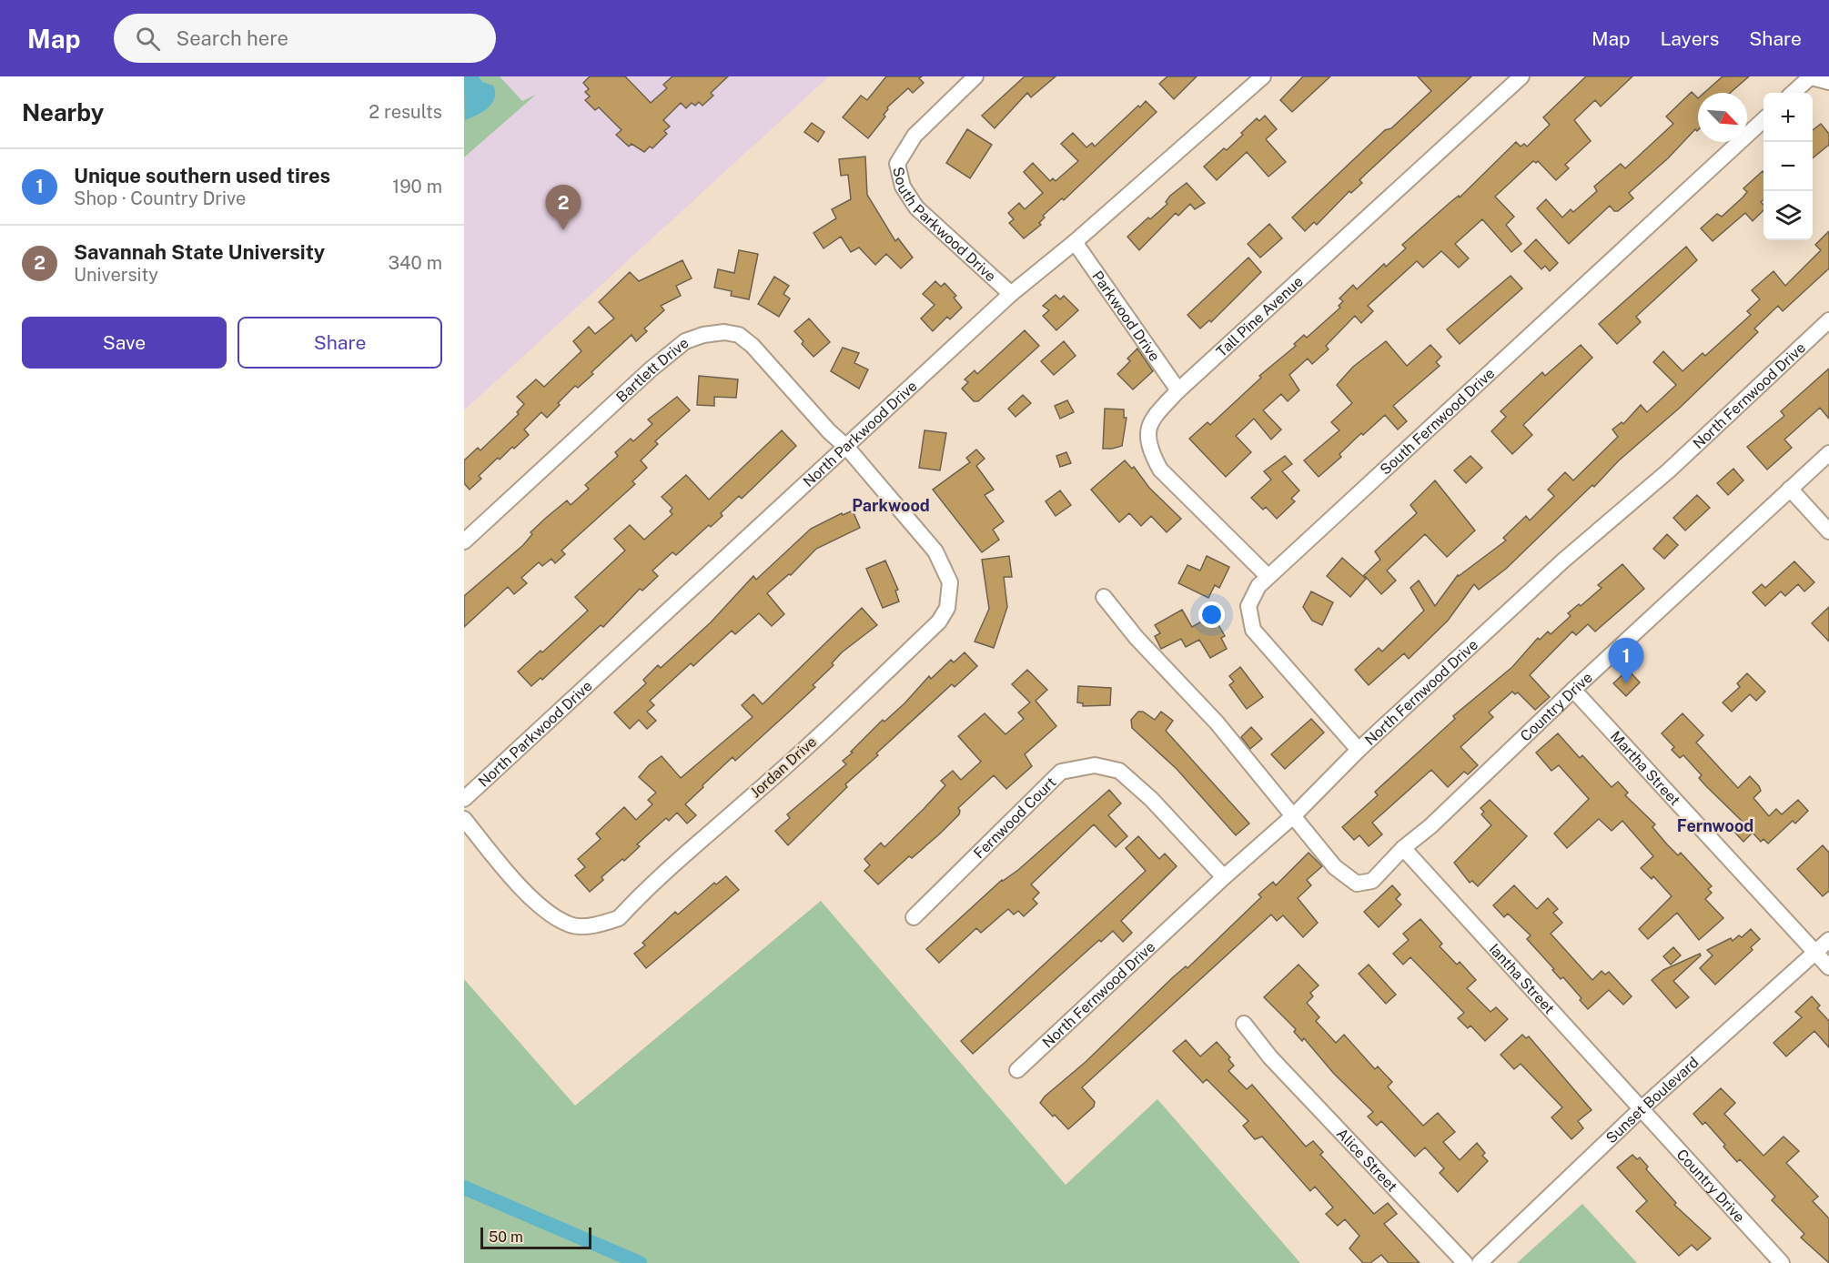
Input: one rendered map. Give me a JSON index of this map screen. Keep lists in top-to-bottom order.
{
  "streets": {
    "street": [
      "South Parkwood Drive",
      "Parkwood Drive",
      "Tall Pine Avenue",
      "Bartlett Drive",
      "North Fernwood Drive",
      "South Fernwood Drive",
      "North Parkwood Drive",
      "Country Drive",
      "Jordan Drive",
      "Martha Street",
      "Fernwood Court",
      "Iantha Street",
      "Sunset Boulevard",
      "Alice Street"
    ]
  },
  "crossings": [
    ["South Parkwood Drive", "North Parkwood Drive"],
    ["Parkwood Drive", "Tall Pine Avenue"],
    ["Parkwood Drive", "North Parkwood Drive"],
    ["Tall Pine Avenue", "South Fernwood Drive"],
    ["Bartlett Drive", "North Parkwood Drive"],
    ["Bartlett Drive", "Jordan Drive"],
    ["North Fernwood Drive", "South Fernwood Drive"],
    ["North Fernwood Drive", "Country Drive"],
    ["North Fernwood Drive", "Fernwood Court"],
    ["North Parkwood Drive", "Jordan Drive"],
    ["Country Drive", "Martha Street"],
    ["Country Drive", "Iantha Street"],
    ["Country Drive", "Sunset Boulevard"],
    ["Martha Street", "Sunset Boulevard"],
    ["Iantha Street", "Sunset Boulevard"]
  ],
  "districts": ["Parkwood", "Fernwood"],
  "scale_bar": "50 m",
  "north": "bottom right",
  "page": {
    "header": "Map",
    "search": "Search here",
    "nav": ["Map", "Layers", "Share"],
    "heading": ["Nearby", "2 results"],
    "map_buttons": ["+", "−"],
    "list": [
      {
        "mark": "1",
        "name": "Unique southern used tires",
        "note": "Shop · Country Drive",
        "value": "190 m"
      },
      {
        "mark": "2",
        "name": "Savannah State University",
        "note": "University",
        "value": "340 m"
      }
    ],
    "pins": ["2", "1"],
    "buttons": ["Save", "Share"],
    "scale": "50 m"
  }
}
